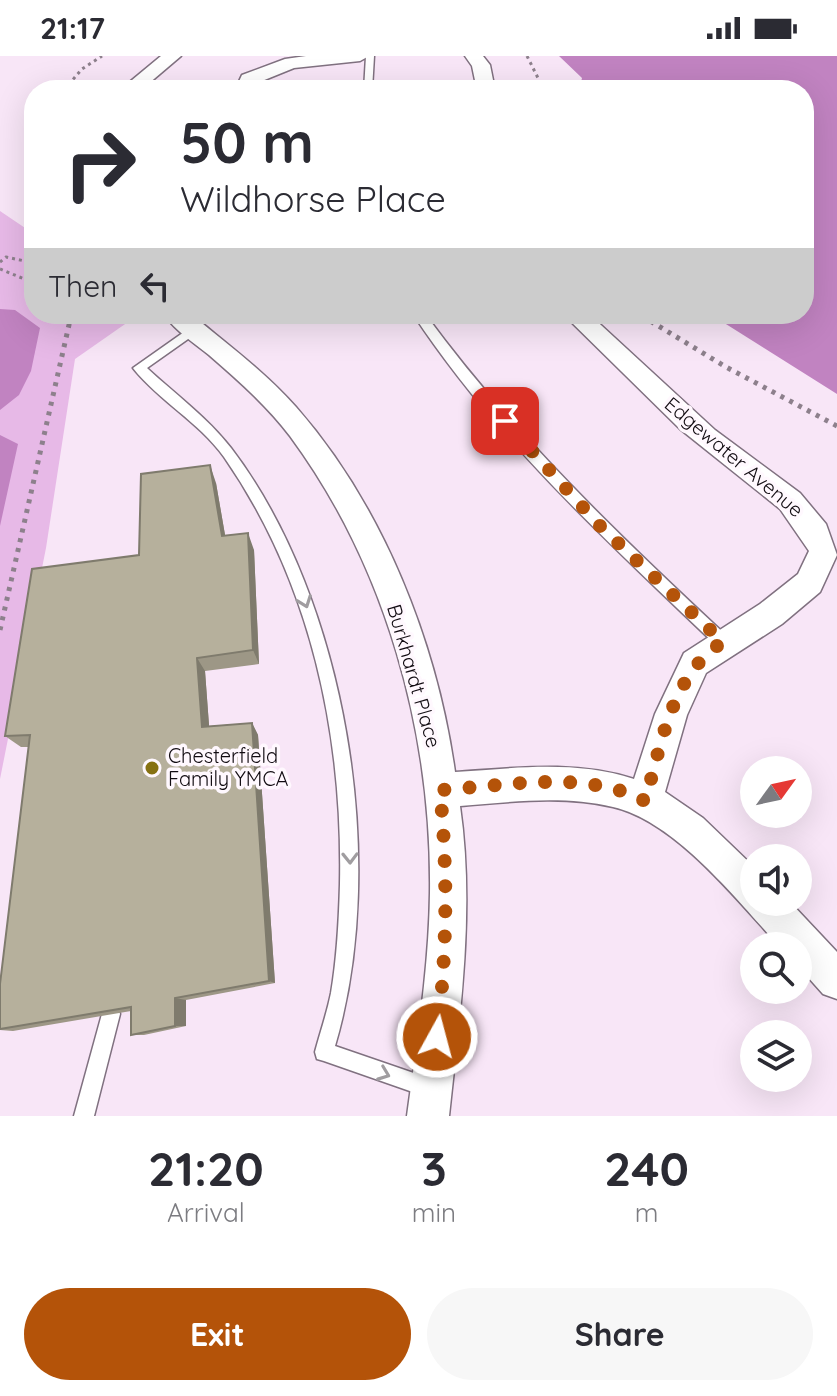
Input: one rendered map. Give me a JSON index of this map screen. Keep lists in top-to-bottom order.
{
  "streets": {
    "street": ["Edgewater Avenue", "Burkhardt Place"]
  },
  "places": ["Chesterfield Family YMCA"],
  "north": "top right",
  "page": {
    "status": "21:17",
    "turn": ["50 m", "Wildhorse Place"],
    "then": "Then",
    "eta": [
      "21:20",
      "Arrival",
      "3",
      "min",
      "240",
      "m"
    ],
    "buttons": ["Exit", "Share"]
  }
}
